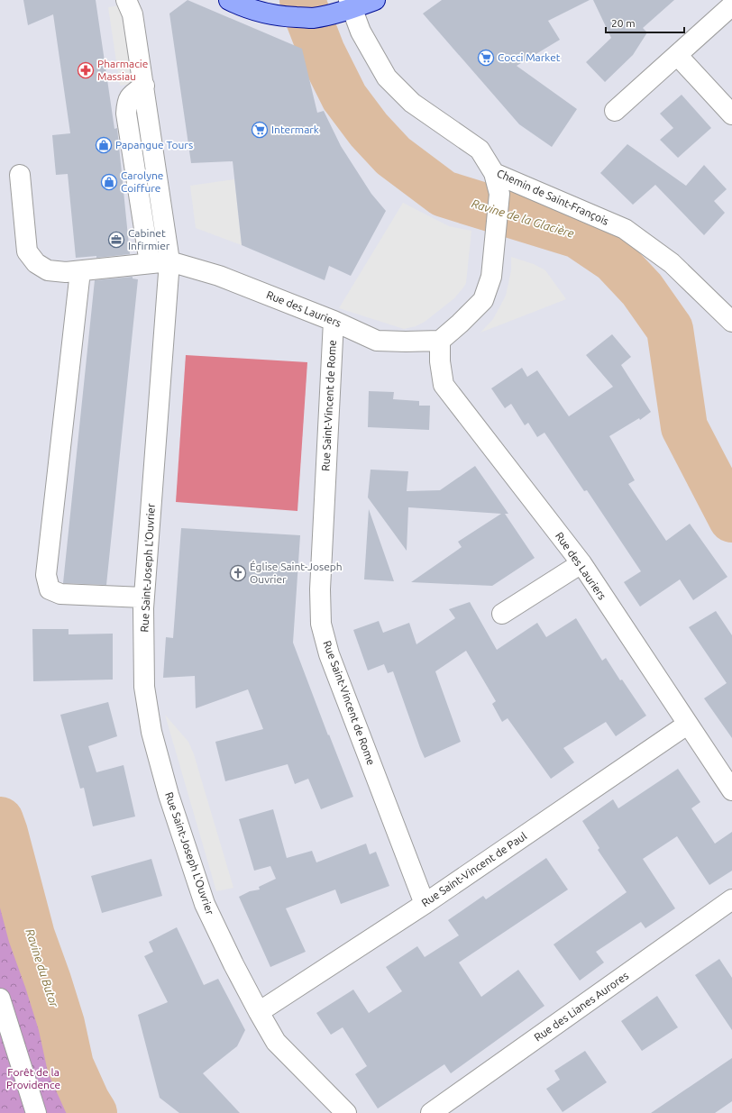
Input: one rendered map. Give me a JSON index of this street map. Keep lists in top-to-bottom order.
{
  "streets": {
    "street": [
      "Chemin de Saint-François",
      "Rue des Lauriers",
      "Rue Saint-Vincent de Rome",
      "Rue Saint-Joseph L'Ouvrier",
      "Rue Saint-Vincent de Paul",
      "Rue des Lianes Aurores"
    ]
  },
  "crossings": [
    ["Rue des Lauriers", "Rue Saint-Vincent de Rome"],
    ["Rue des Lauriers", "Rue Saint-Joseph L'Ouvrier"],
    ["Rue des Lauriers", "Rue Saint-Vincent de Paul"],
    ["Rue Saint-Vincent de Rome", "Rue Saint-Vincent de Paul"],
    ["Rue Saint-Joseph L'Ouvrier", "Rue Saint-Vincent de Paul"]
  ],
  "water": ["Ravine de la Glacière", "Ravine du Butor"],
  "parks": ["Forêt de la Providence"],
  "places": {
    "supermarket": ["Cocci Market", "Intermark"],
    "pharmacy": ["Pharmacie Massiau"],
    "shop": ["Papangue Tours", "Carolyne Coiffure"],
    "office": ["Cabinet Infirmier"],
    "church": ["Église Saint-Joseph Ouvrier"]
  },
  "scale_bar": "20 m"
}
